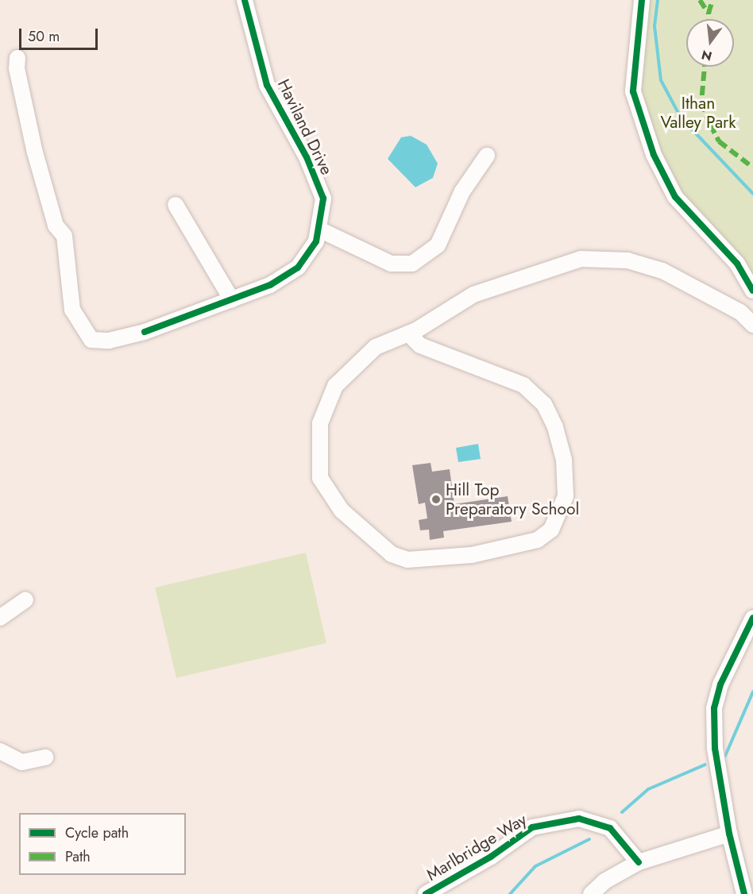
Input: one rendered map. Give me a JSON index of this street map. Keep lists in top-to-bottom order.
{
  "streets": {
    "street": ["Haviland Drive", "Marlbridge Way"]
  },
  "parks": ["Ithan Valley Park"],
  "places": ["Hill Top Preparatory School"],
  "legend": ["Cycle path", "Path"],
  "scale_bar": "50 m",
  "north": "bottom"
}
